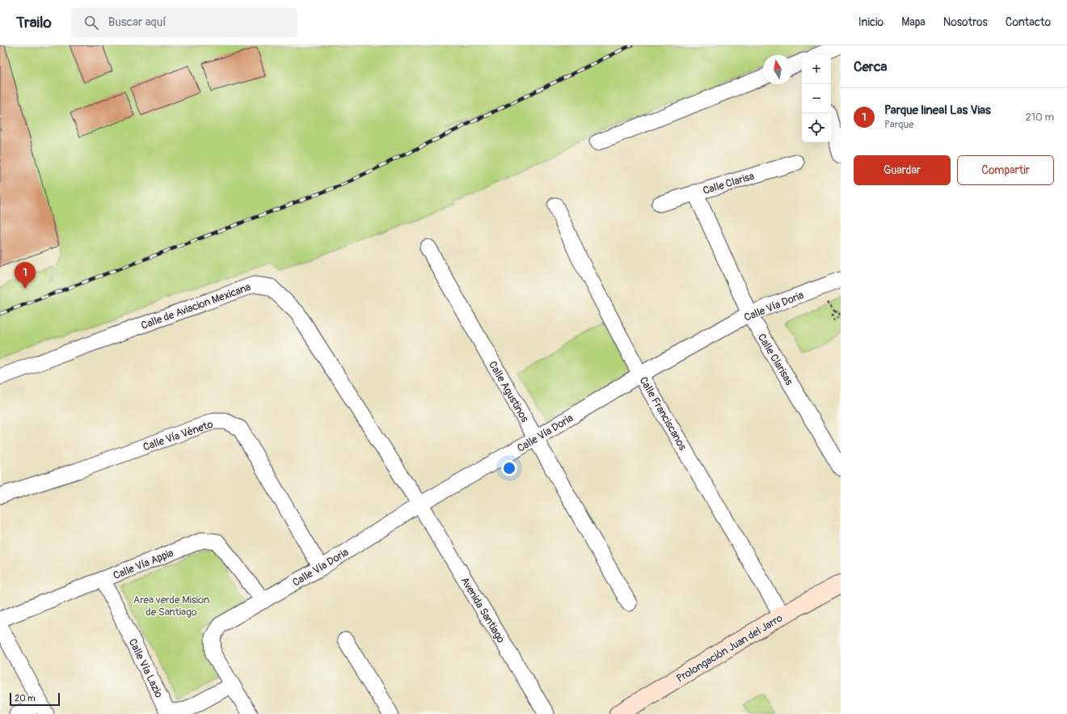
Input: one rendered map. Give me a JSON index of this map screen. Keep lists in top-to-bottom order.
{
  "streets": {
    "main road": ["Prolongación Juan del Jarro"],
    "street": [
      "Calle Clarisa",
      "Calle de Aviacion Mexicana",
      "Calle Vía Doria",
      "Calle Clarisas",
      "Calle Agustinos",
      "Calle Franciscanos",
      "Calle Vía Véneto",
      "Calle Vía Appia",
      "Avenida Santiago",
      "Calle Vía Lazio"
    ]
  },
  "crossings": [
    ["Calle Clarisa", "Calle Clarisas"],
    ["Calle de Aviacion Mexicana", "Calle Vía Doria"],
    ["Calle de Aviacion Mexicana", "Avenida Santiago"],
    ["Calle Vía Doria", "Calle Clarisas"],
    ["Calle Vía Doria", "Calle Agustinos"],
    ["Calle Vía Doria", "Calle Franciscanos"],
    ["Calle Vía Doria", "Calle Vía Véneto"],
    ["Calle Vía Doria", "Calle Vía Appia"],
    ["Calle Vía Doria", "Avenida Santiago"],
    ["Calle Vía Doria", "Calle Vía Lazio"],
    ["Calle Franciscanos", "Prolongación Juan del Jarro"],
    ["Calle Vía Appia", "Calle Vía Lazio"]
  ],
  "parks": ["Area verde Mision de Santiago"],
  "scale_bar": "20 m",
  "north": "top",
  "page": {
    "header": "Trailo",
    "search": "Buscar aquí",
    "nav": [
      "Inicio",
      "Mapa",
      "Nosotros",
      "Contacto"
    ],
    "heading": "Cerca",
    "map_buttons": ["+", "−"],
    "list": [
      {
        "mark": "1",
        "name": "Parque lineal Las Vias",
        "note": "Parque",
        "value": "210 m"
      }
    ],
    "buttons": ["Guardar", "Compartir"],
    "pins": "1",
    "scale": "20 m"
  }
}
